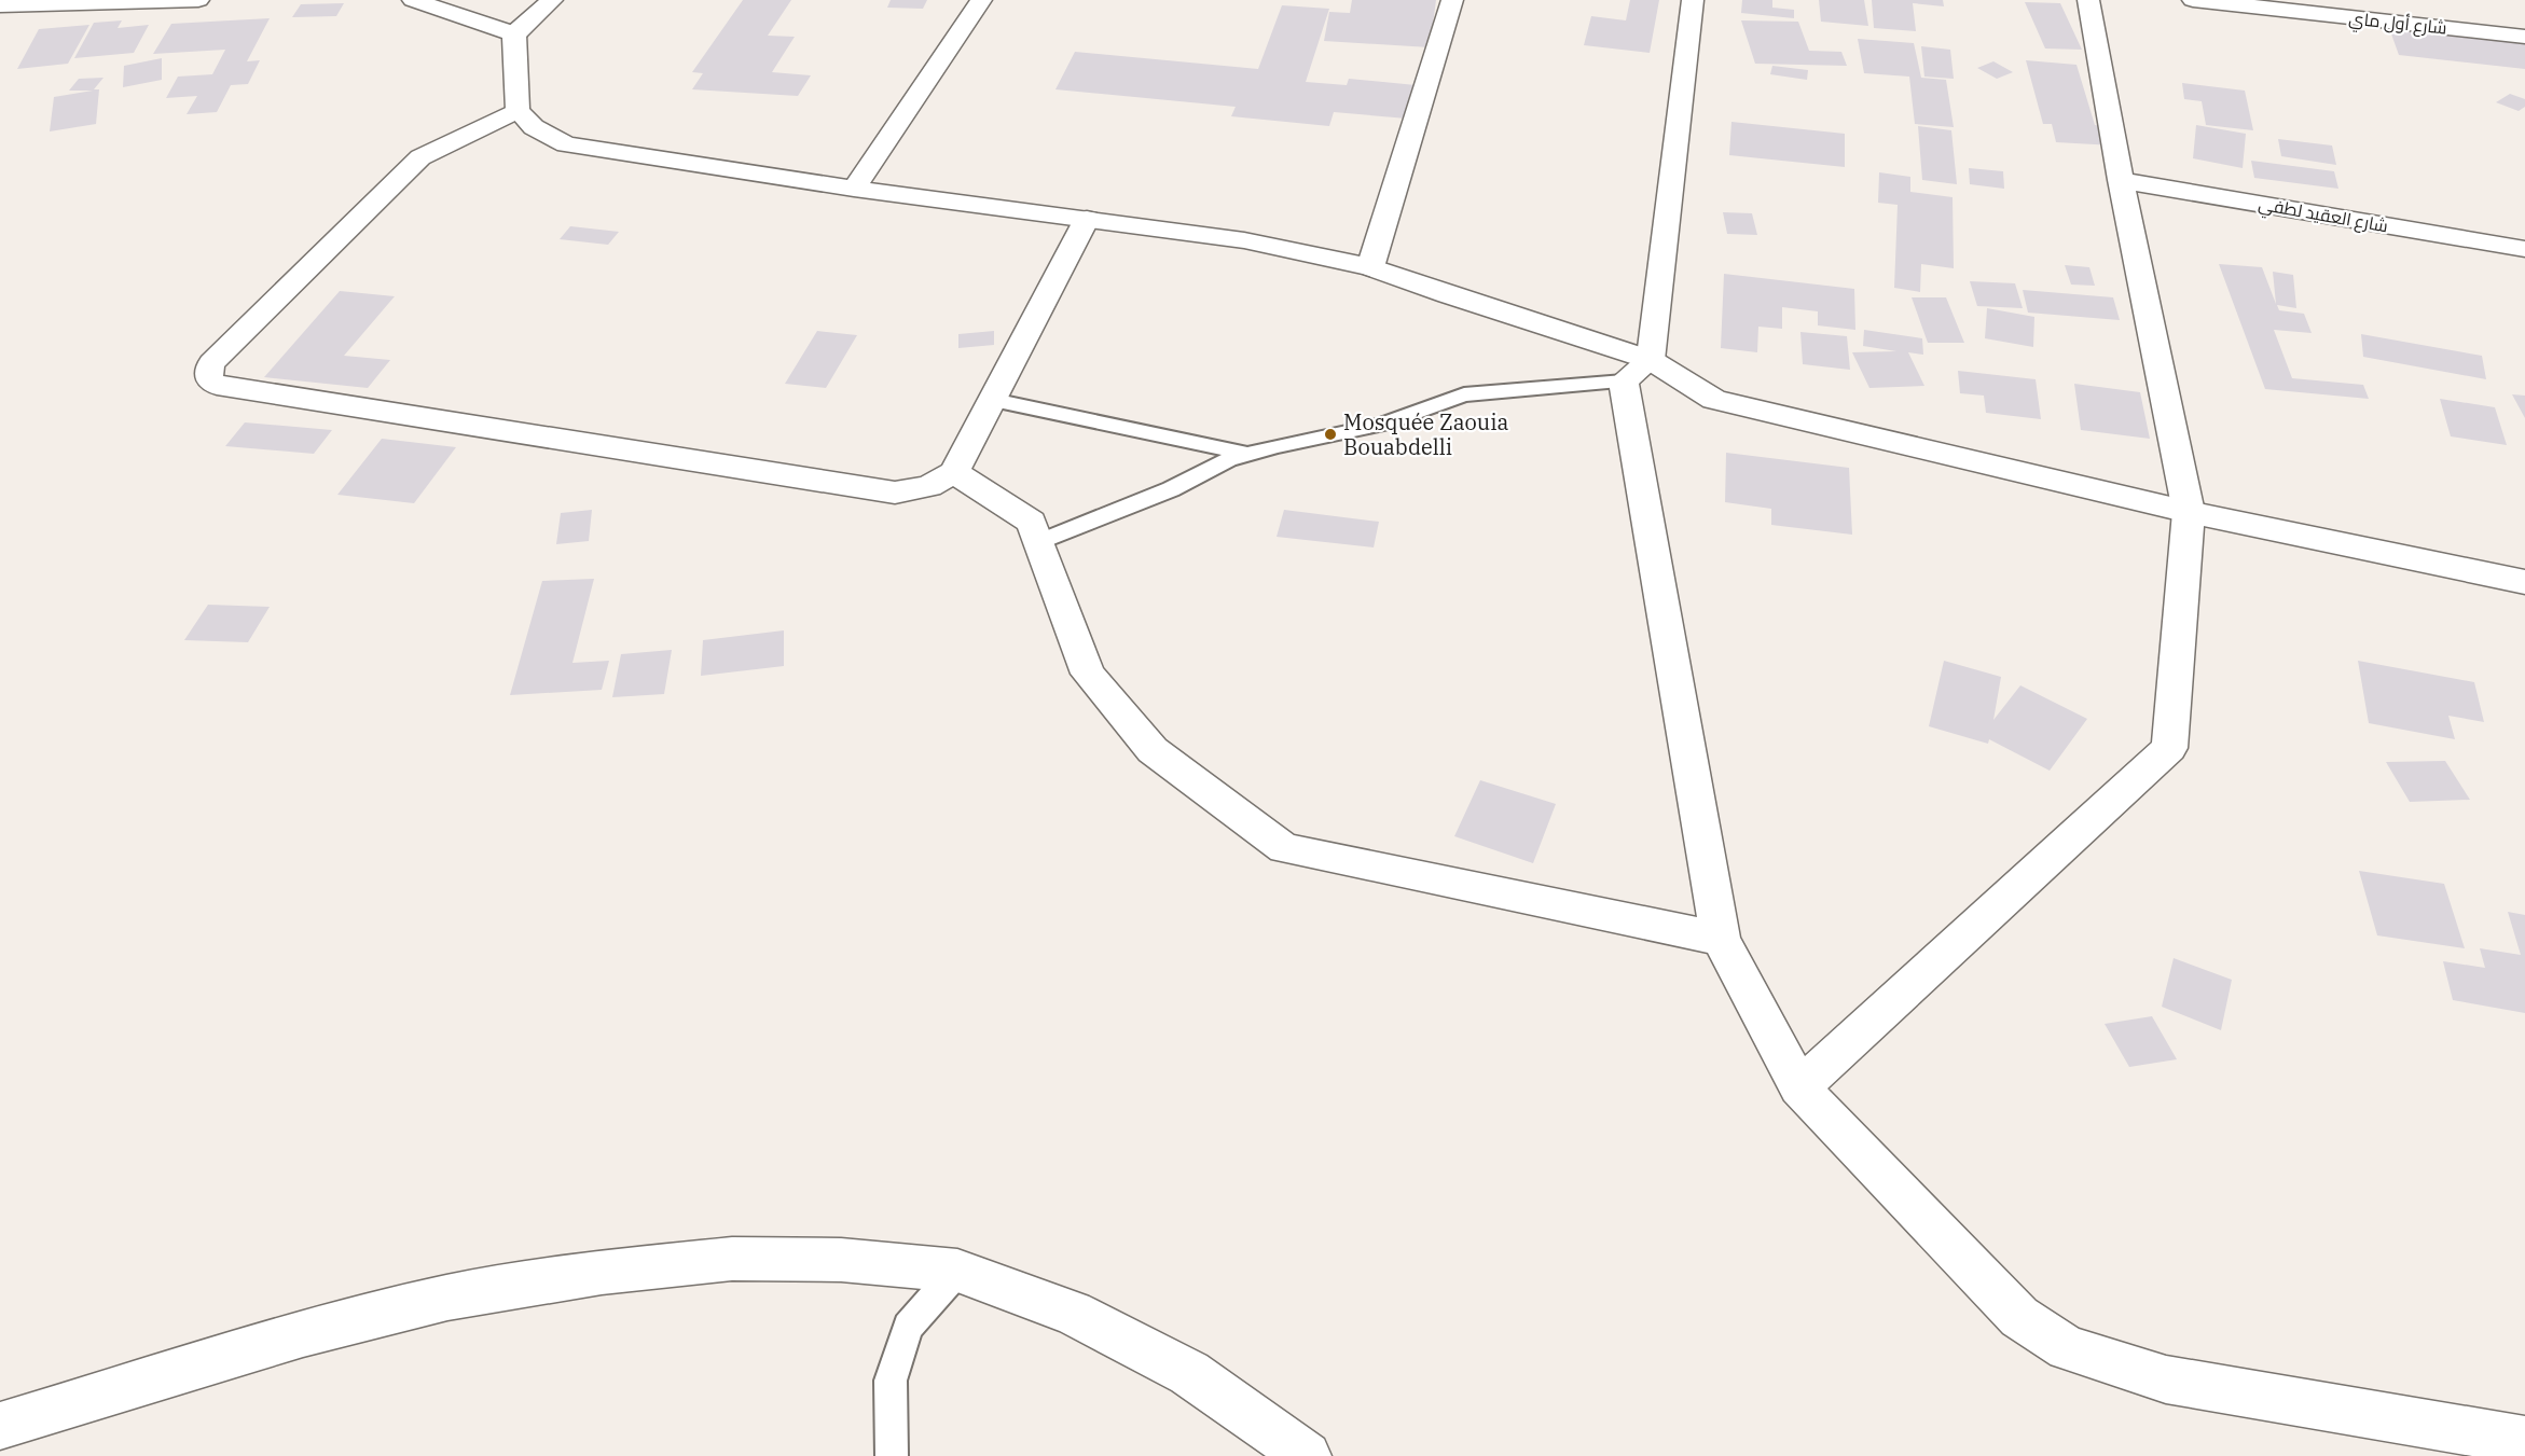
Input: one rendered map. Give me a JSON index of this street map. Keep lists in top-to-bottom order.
{
  "streets": {
    "street": ["شارع أول ماي", "شارع العقيد لطفي"]
  },
  "places": ["Mosquée Zaouia Bouabdelli"]
}
